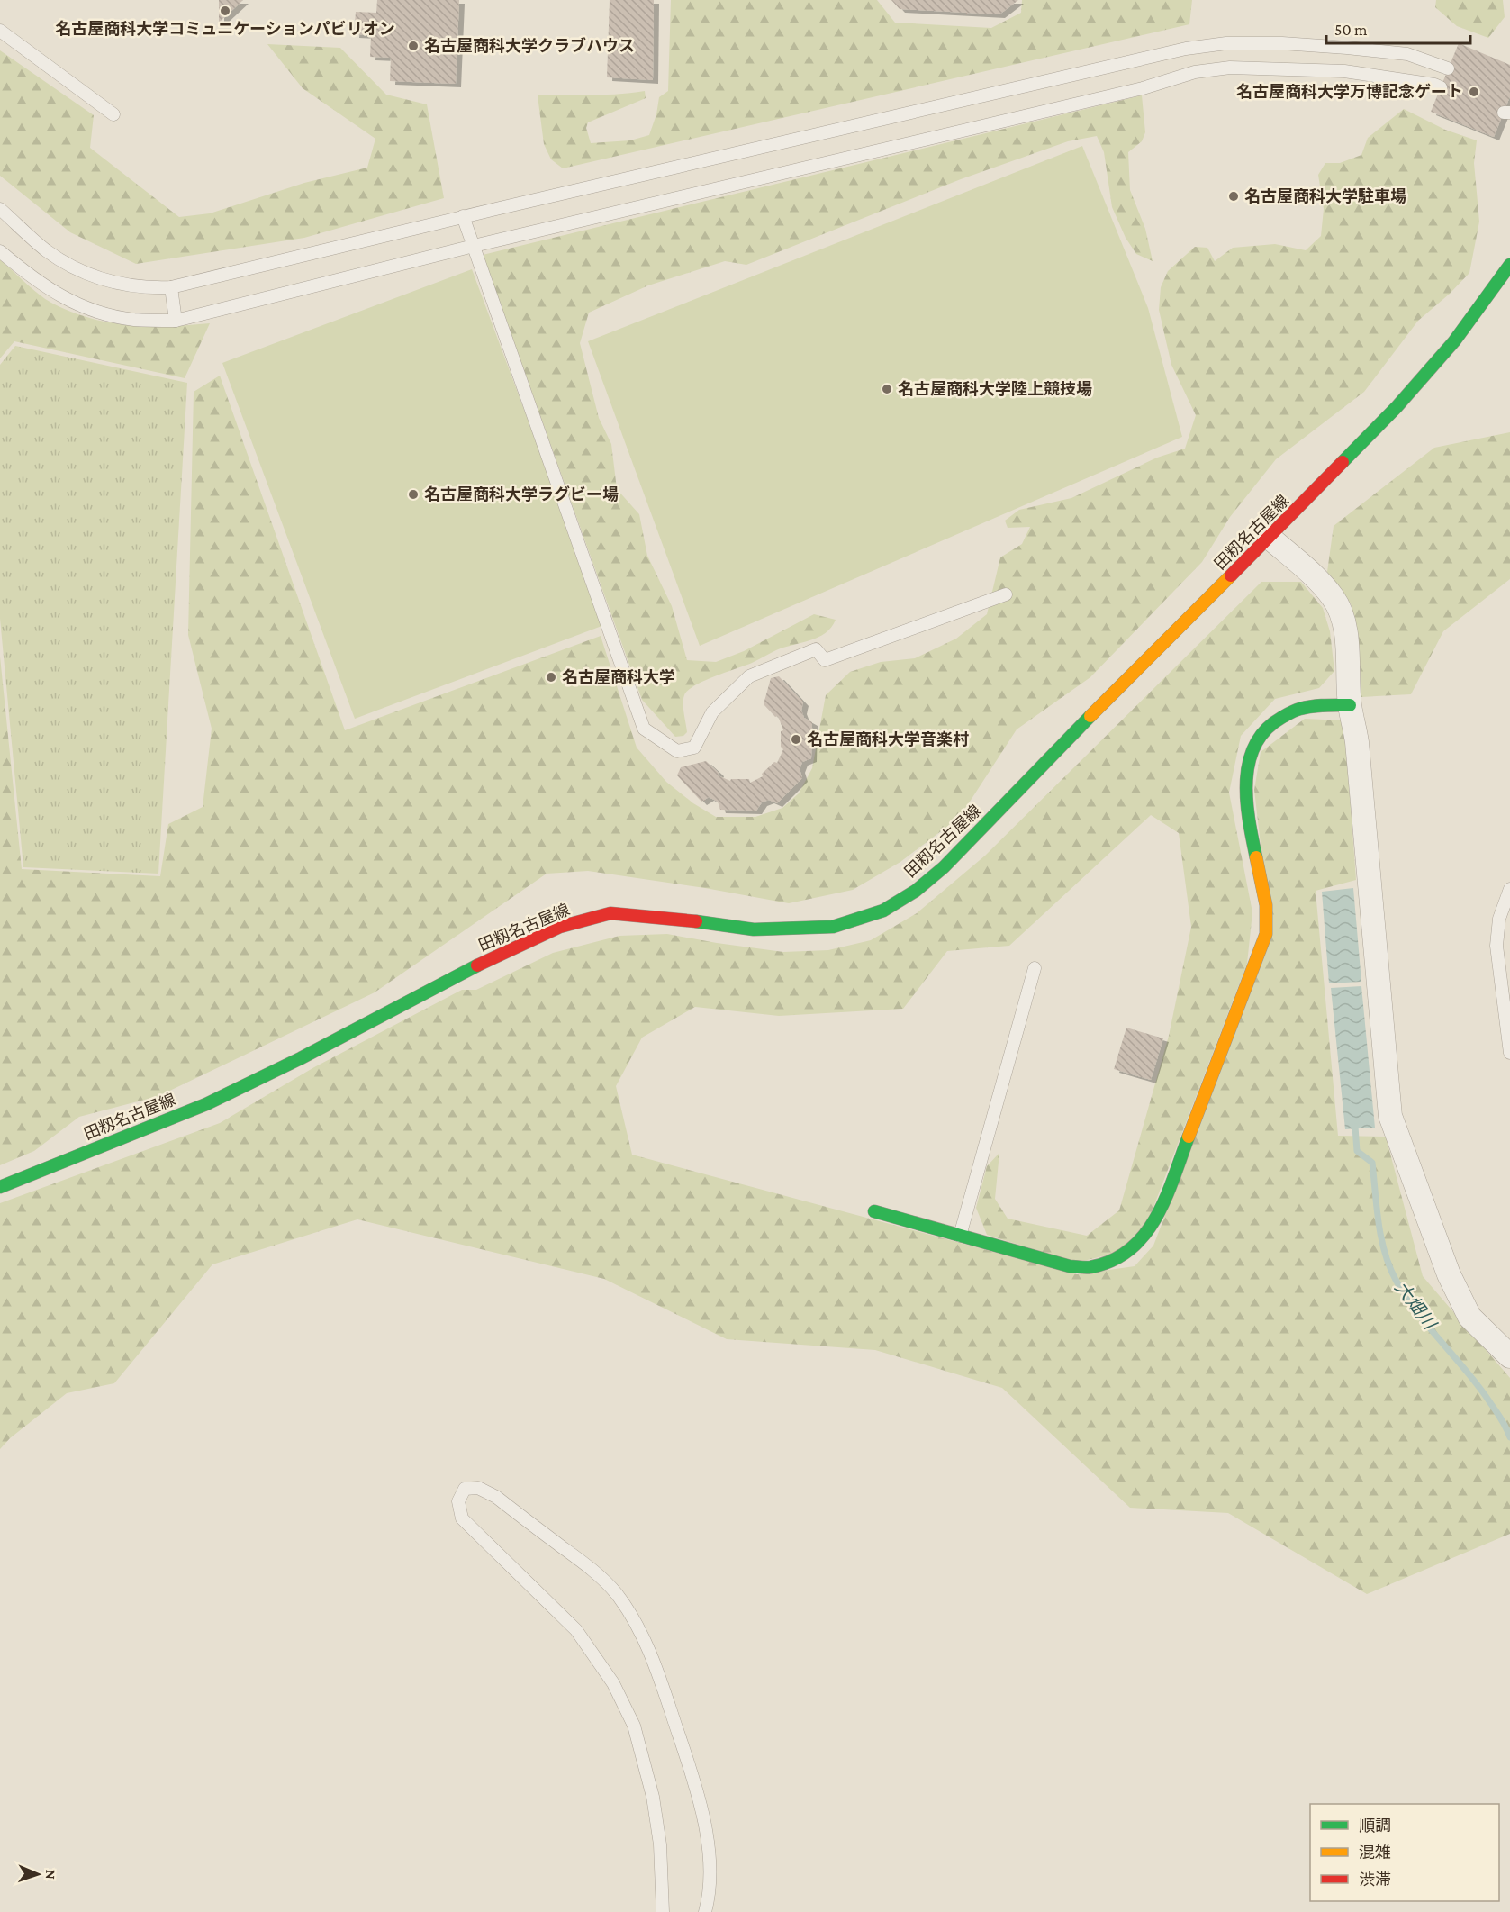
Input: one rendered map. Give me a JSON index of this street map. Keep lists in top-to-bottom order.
{
  "streets": {
    "main road": ["田籾名古屋線"]
  },
  "water": ["大畑川"],
  "places": [
    "名古屋商科大学コミュニケーションパビリオン",
    "名古屋商科大学クラブハウス",
    "名古屋商科大学万博記念ゲート",
    "名古屋商科大学駐車場",
    "名古屋商科大学陸上競技場",
    "名古屋商科大学ラグビー場",
    "名古屋商科大学",
    "名古屋商科大学音楽村"
  ],
  "legend": ["順調", "混雑", "渋滞"],
  "scale_bar": "50 m",
  "north": "right"
}
